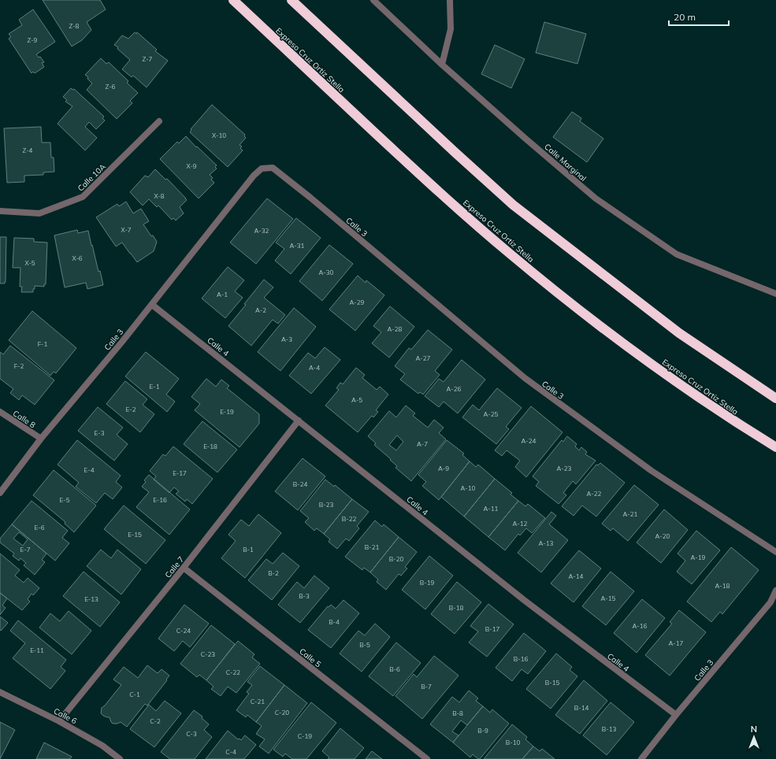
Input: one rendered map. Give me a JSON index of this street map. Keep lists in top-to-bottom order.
{
  "streets": {
    "highway": ["Expreso Cruz Ortiz Stella"],
    "street": [
      "Calle Marginal",
      "Calle 10A",
      "Calle 3",
      "Calle 4",
      "Calle 8",
      "Calle 7",
      "Calle 5",
      "Calle 6"
    ]
  },
  "crossings": [
    ["Calle 3", "Calle 4"],
    ["Calle 3", "Calle 8"],
    ["Calle 4", "Calle 7"],
    ["Calle 7", "Calle 5"],
    ["Calle 7", "Calle 6"]
  ],
  "house_numbers": [
    "Z-8",
    "Z-9",
    "Z-7",
    "Z-6",
    "X-10",
    "Z-4",
    "X-9",
    "X-8",
    "X-7",
    "A-32",
    "A-31",
    "X-6",
    "X-5",
    "A-30",
    "A-1",
    "A-29",
    "A-2",
    "A-28",
    "A-3",
    "F-1",
    "A-27",
    "F-2",
    "A-4",
    "E-1",
    "A-26",
    "A-5",
    "E-2",
    "E-19",
    "A-25",
    "E-3",
    "A-24",
    "A-7",
    "E-18",
    "A-9",
    "A-23",
    "E-4",
    "E-17",
    "B-24",
    "A-10",
    "A-22",
    "E-5",
    "E-16",
    "B-23",
    "A-11",
    "A-21",
    "B-22",
    "A-12",
    "E-6",
    "E-15",
    "A-20",
    "A-13",
    "B-21",
    "E-7",
    "B-1",
    "A-19",
    "B-20",
    "B-2",
    "A-14",
    "B-19",
    "A-18",
    "B-3",
    "A-15",
    "E-13",
    "B-18",
    "B-4",
    "A-16",
    "B-17",
    "C-24",
    "A-17",
    "B-5",
    "E-11",
    "C-23",
    "B-16",
    "B-6",
    "C-22",
    "B-15",
    "B-7",
    "C-1",
    "C-21",
    "B-14",
    "C-20",
    "B-8",
    "C-2",
    "B-13",
    "B-9",
    "C-3",
    "C-19",
    "B-10",
    "C-4"
  ],
  "scale_bar": "20 m",
  "north": "top"
}
